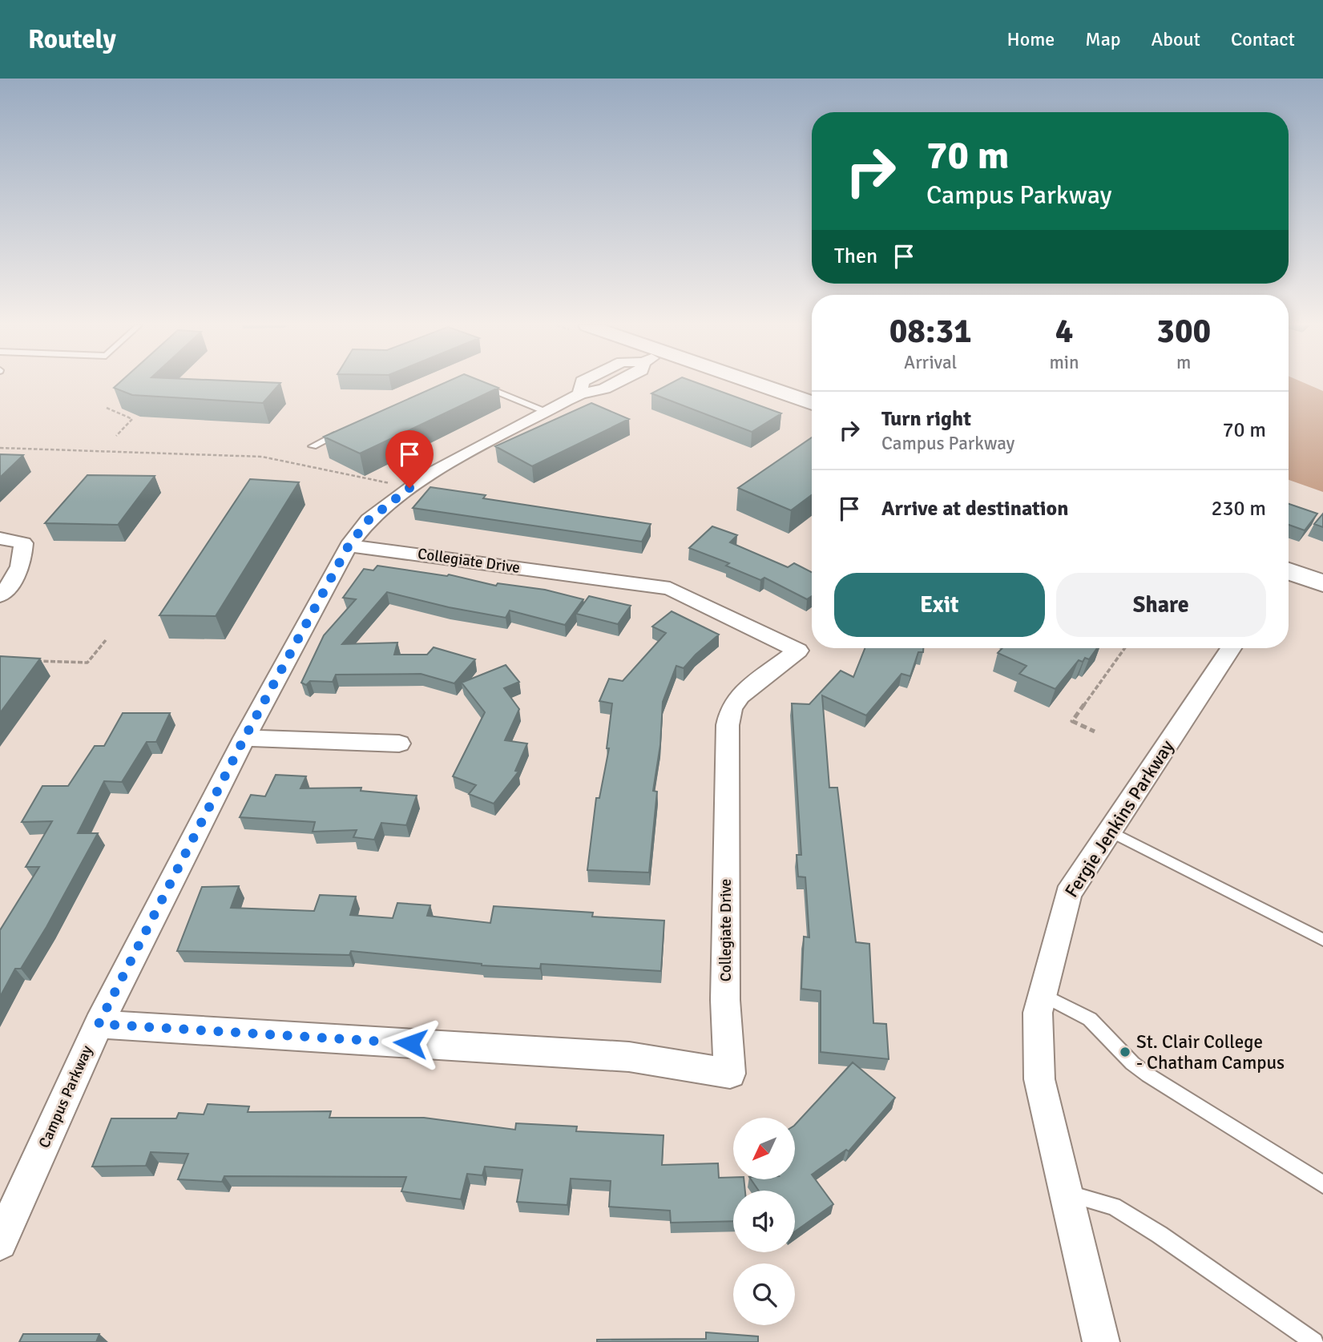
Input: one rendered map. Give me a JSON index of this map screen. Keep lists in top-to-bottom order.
{
  "streets": {
    "street": ["Collegiate Drive", "Fergie Jenkins Parkway", "Campus Parkway"]
  },
  "crossings": [
    ["Collegiate Drive", "Campus Parkway"]
  ],
  "places": ["St. Clair College - Chatham Campus"],
  "north": "bottom left",
  "page": {
    "header": "Routely",
    "nav": [
      "Home",
      "Map",
      "About",
      "Contact"
    ],
    "turn": ["70 m", "Campus Parkway"],
    "then": "Then",
    "eta": [
      "08:31",
      "Arrival",
      "4",
      "min",
      "300",
      "m"
    ],
    "list": [
      {
        "name": "Turn right",
        "note": "Campus Parkway",
        "value": "70 m"
      },
      {
        "name": "Arrive at destination",
        "value": "230 m"
      }
    ],
    "buttons": ["Exit", "Share"]
  }
}
